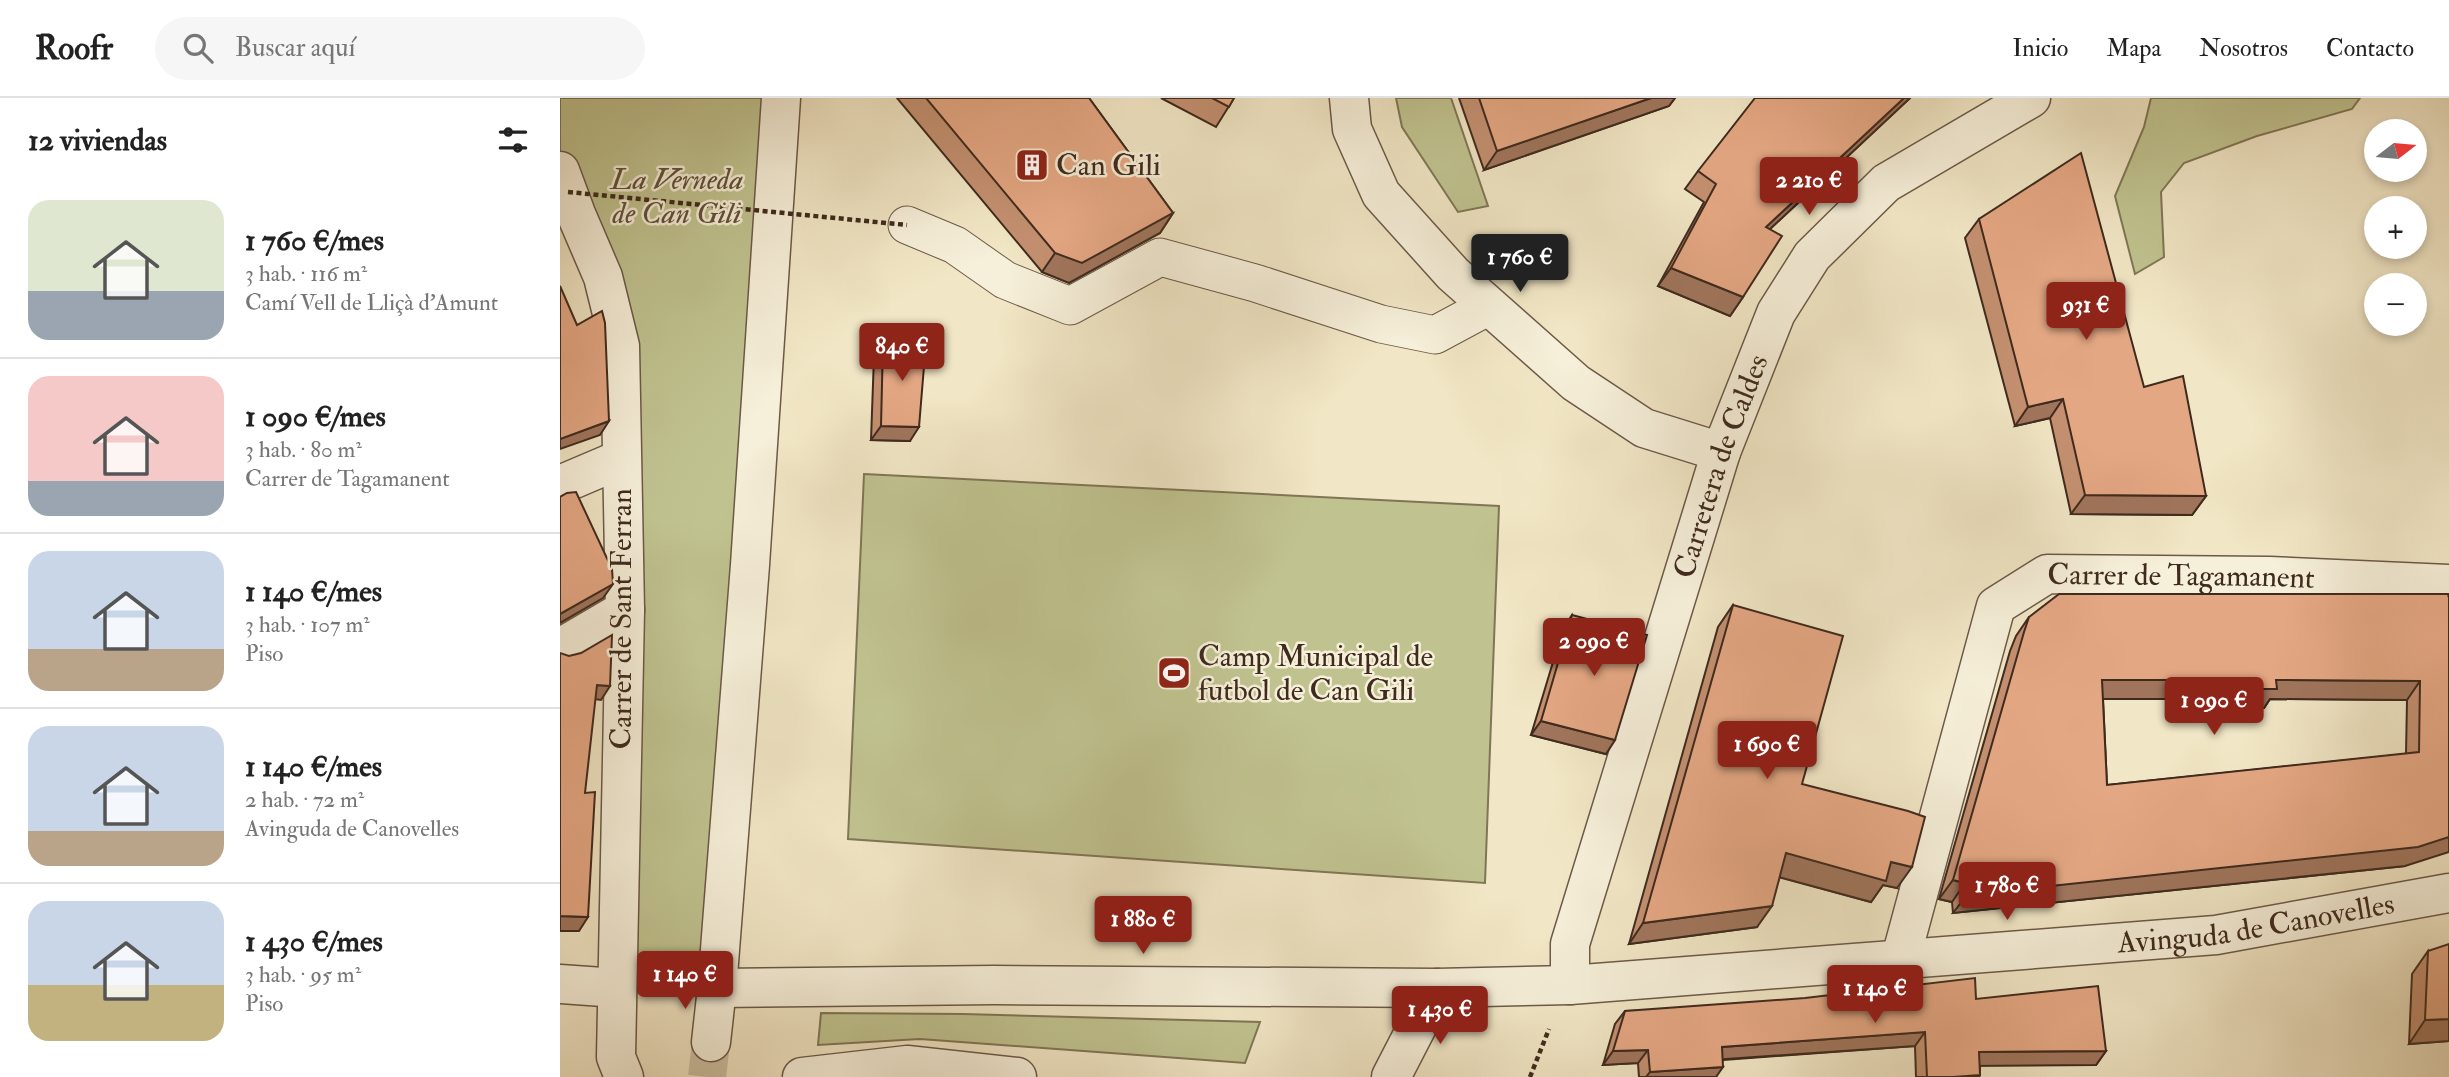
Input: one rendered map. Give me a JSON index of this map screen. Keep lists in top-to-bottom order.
{
  "streets": {
    "street": [
      "Carretera de Caldes",
      "Carrer de Tagamanent",
      "Carrer de Sant Ferran",
      "Avinguda de Canovelles"
    ]
  },
  "crossings": [
    ["Carretera de Caldes", "Avinguda de Canovelles"],
    ["Carrer de Tagamanent", "Avinguda de Canovelles"]
  ],
  "parks": ["La Verneda de Can Gili"],
  "places": {
    "building": ["Can Gili"],
    "sports": ["Camp Municipal de futbol de Can Gili"]
  },
  "north": "right",
  "page": {
    "header": "Roofr",
    "search": "Buscar aquí",
    "nav": [
      "Inicio",
      "Mapa",
      "Nosotros",
      "Contacto"
    ],
    "heading": "12 viviendas",
    "map_buttons": ["+", "−"],
    "price": [
      "2 210 €",
      "1 760 €",
      "931 €",
      "840 €",
      "2 090 €",
      "1 090 €",
      "1 690 €",
      "1 780 €",
      "1 880 €",
      "1 140 €",
      "1 140 €",
      "1 430 €"
    ],
    "list": [
      {
        "name": "1 760 €/mes",
        "note": "3 hab. · 116 m² · Camí Vell de Lliçà d'Amunt"
      },
      {
        "name": "1 090 €/mes",
        "note": "3 hab. · 80 m² · Carrer de Tagamanent"
      },
      {
        "name": "1 140 €/mes",
        "note": "3 hab. · 107 m² · Piso"
      },
      {
        "name": "1 140 €/mes",
        "note": "2 hab. · 72 m² · Avinguda de Canovelles"
      },
      {
        "name": "1 430 €/mes",
        "note": "3 hab. · 95 m² · Piso"
      }
    ]
  }
}
